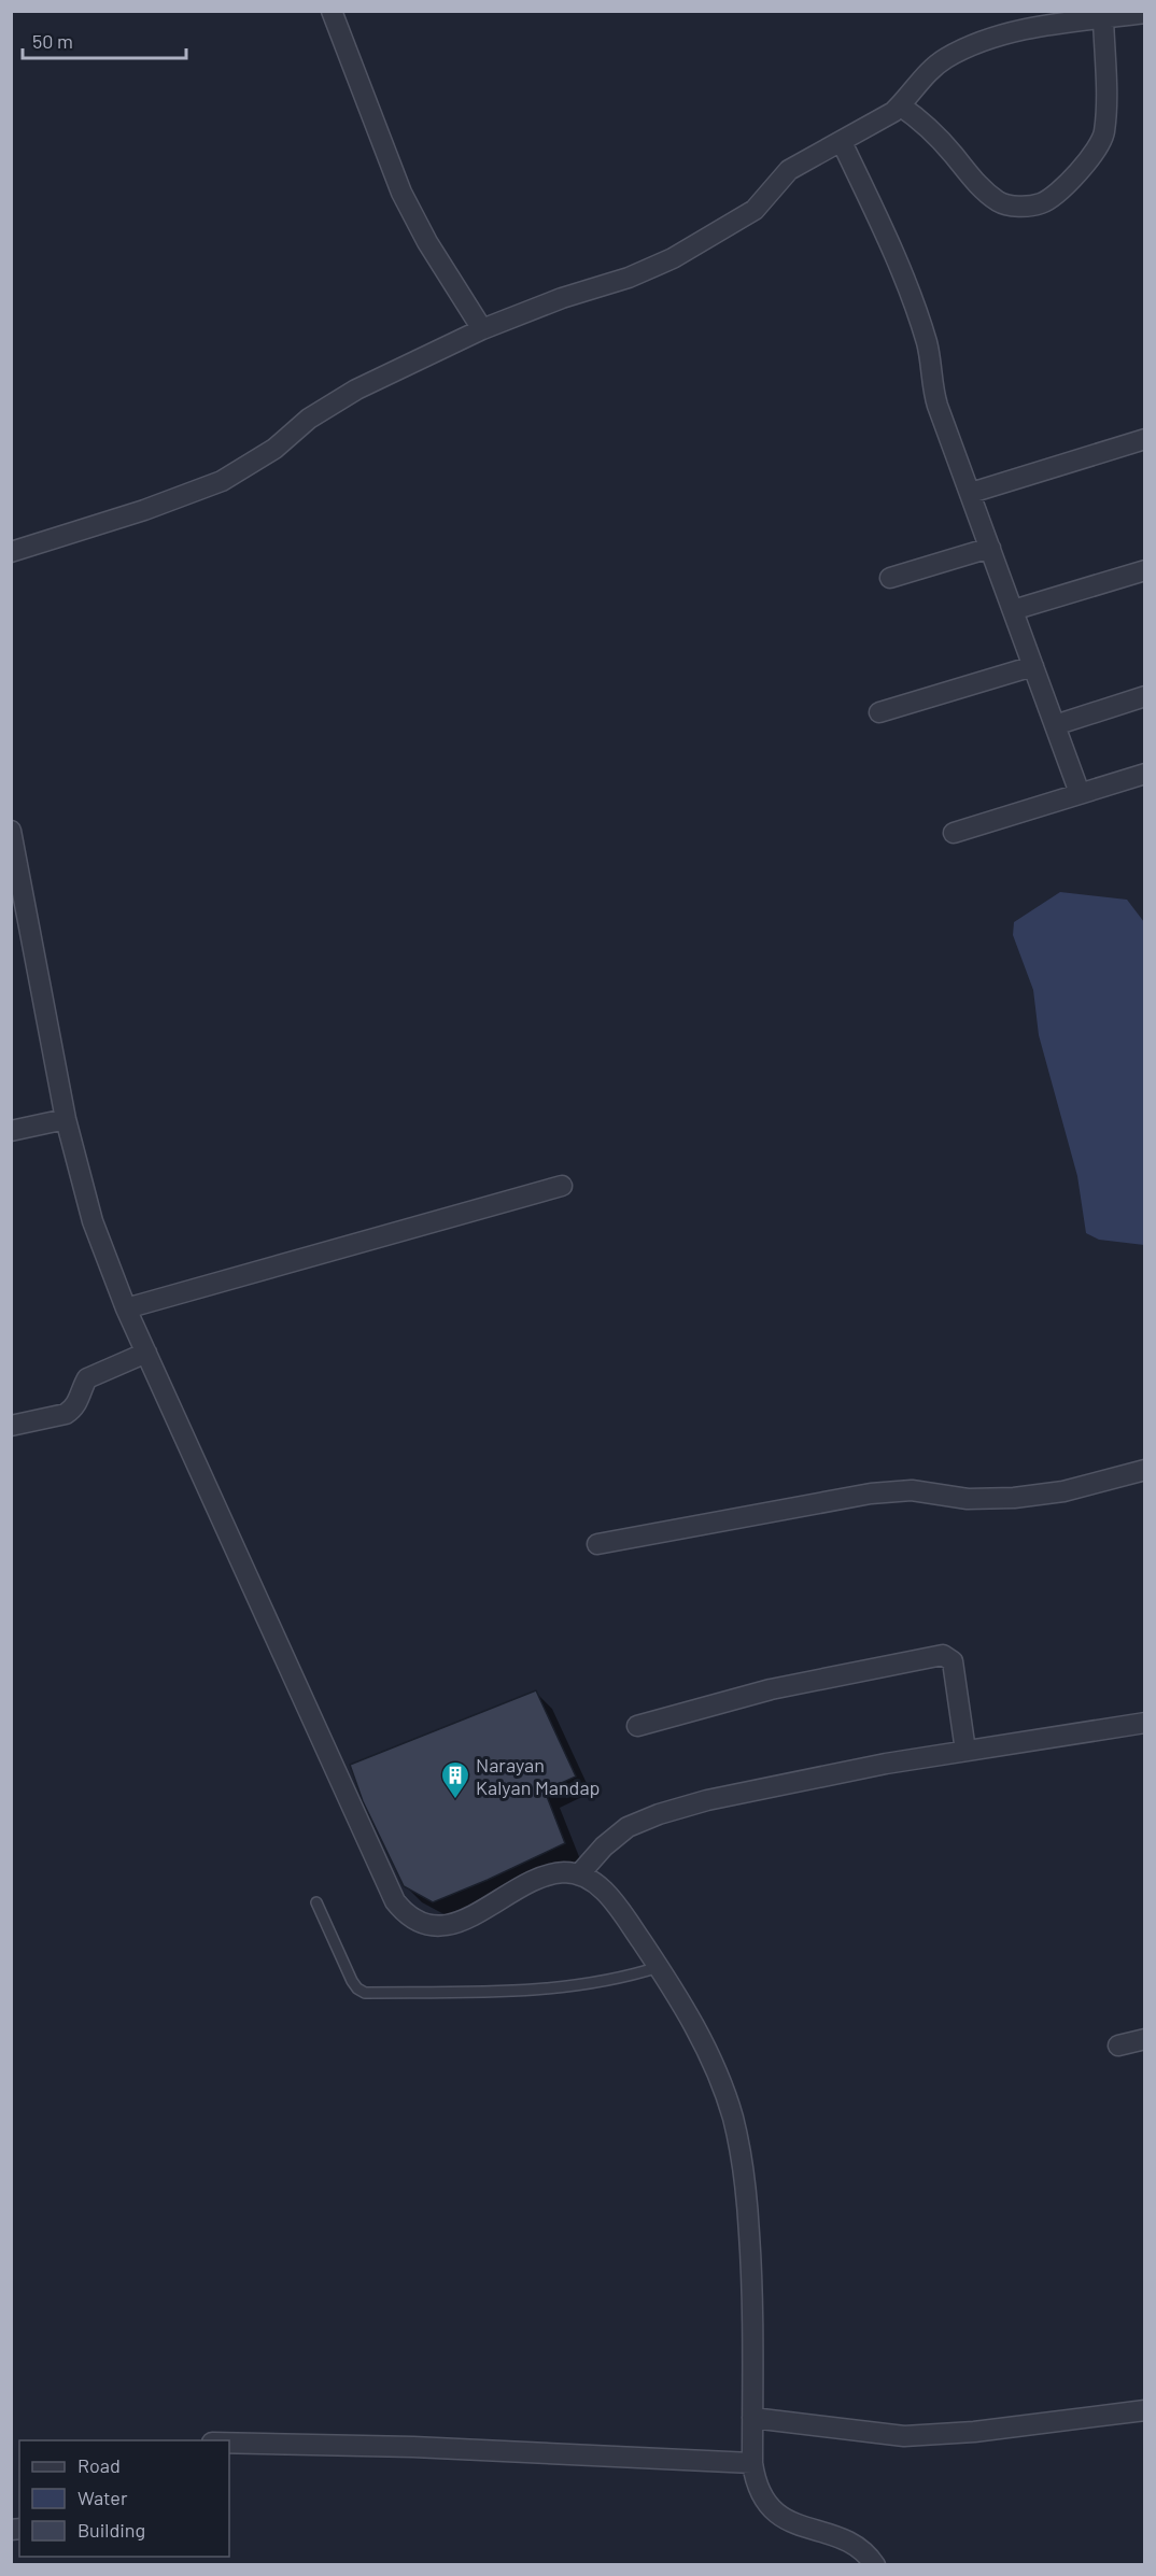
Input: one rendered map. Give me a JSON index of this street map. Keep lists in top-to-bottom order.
{
  "places": {
    "building": ["Narayan Kalyan Mandap"]
  },
  "legend": ["Road", "Water", "Building"],
  "scale_bar": "50 m"
}
